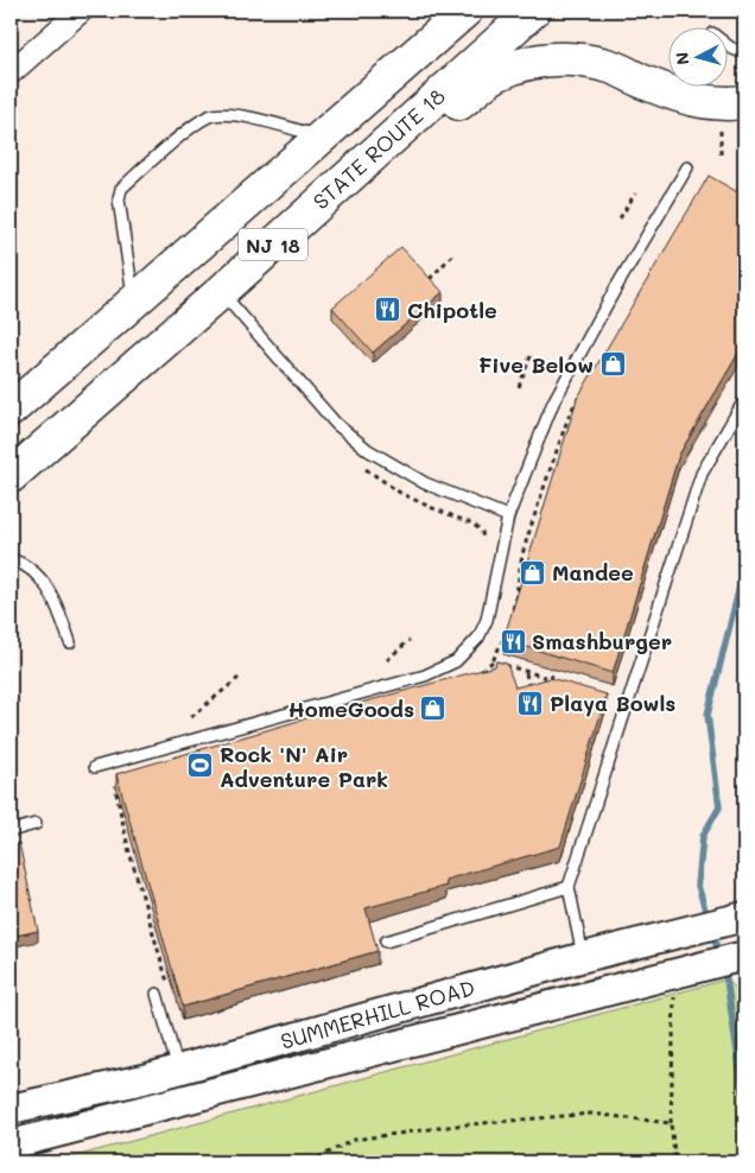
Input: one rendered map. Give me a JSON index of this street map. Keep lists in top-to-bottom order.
{
  "streets": {
    "highway": ["STATE ROUTE 18", "NJ 18"],
    "street": ["SUMMERHILL ROAD"]
  },
  "places": {
    "restaurant": ["Chipotle", "Smashburger", "Playa Bowls"],
    "shop": ["Five Below", "Mandee", "HomeGoods"],
    "sports": ["Rock 'N' Air Adventure Park"]
  },
  "north": "left"
}
